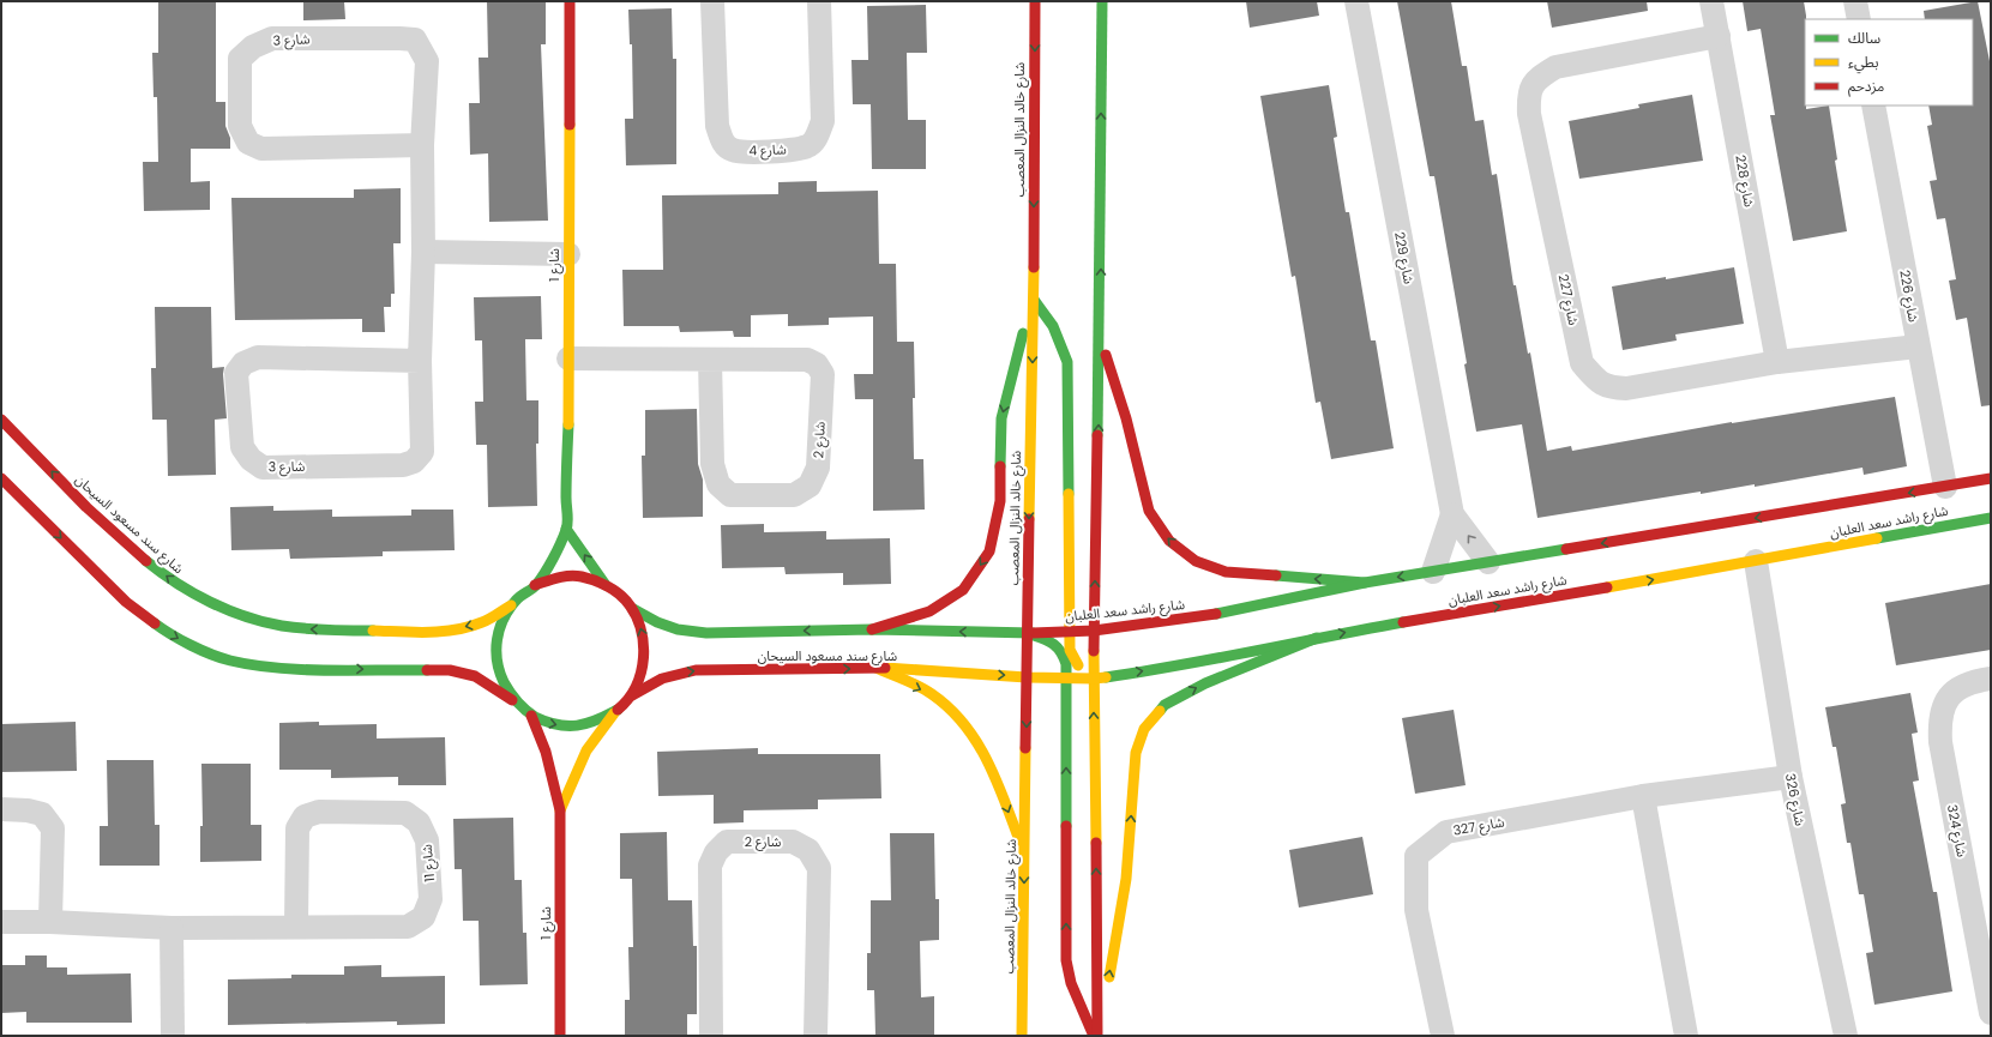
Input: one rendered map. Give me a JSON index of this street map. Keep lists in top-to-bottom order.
{
  "streets": {
    "main road": [
      "شارع خالد النزال المعصب",
      "شارع 1",
      "شارع راشد سعد العلبان",
      "شارع سند مسعود السيحان"
    ],
    "street": [
      "شارع 3",
      "شارع 4",
      "شارع 228",
      "شارع 229",
      "شارع 226",
      "شارع 227",
      "شارع 2",
      "شارع 326",
      "شارع 327",
      "شارع 324",
      "شارع 11"
    ]
  },
  "crossings": [
    ["شارع خالد النزال المعصب", "شارع راشد سعد العلبان"],
    ["شارع خالد النزال المعصب", "شارع سند مسعود السيحان"],
    ["شارع 228", "شارع 227"],
    ["شارع 229", "شارع راشد سعد العلبان"],
    ["شارع 1", "شارع 2"],
    ["شارع 1", "شارع سند مسعود السيحان"],
    ["شارع 226", "شارع 227"],
    ["شارع 226", "شارع راشد سعد العلبان"],
    ["شارع راشد سعد العلبان", "شارع سند مسعود السيحان"],
    ["شارع راشد سعد العلبان", "شارع 326"],
    ["شارع 326", "شارع 327"]
  ],
  "legend": ["سالك", "بطيء", "مزدحم"]
}
